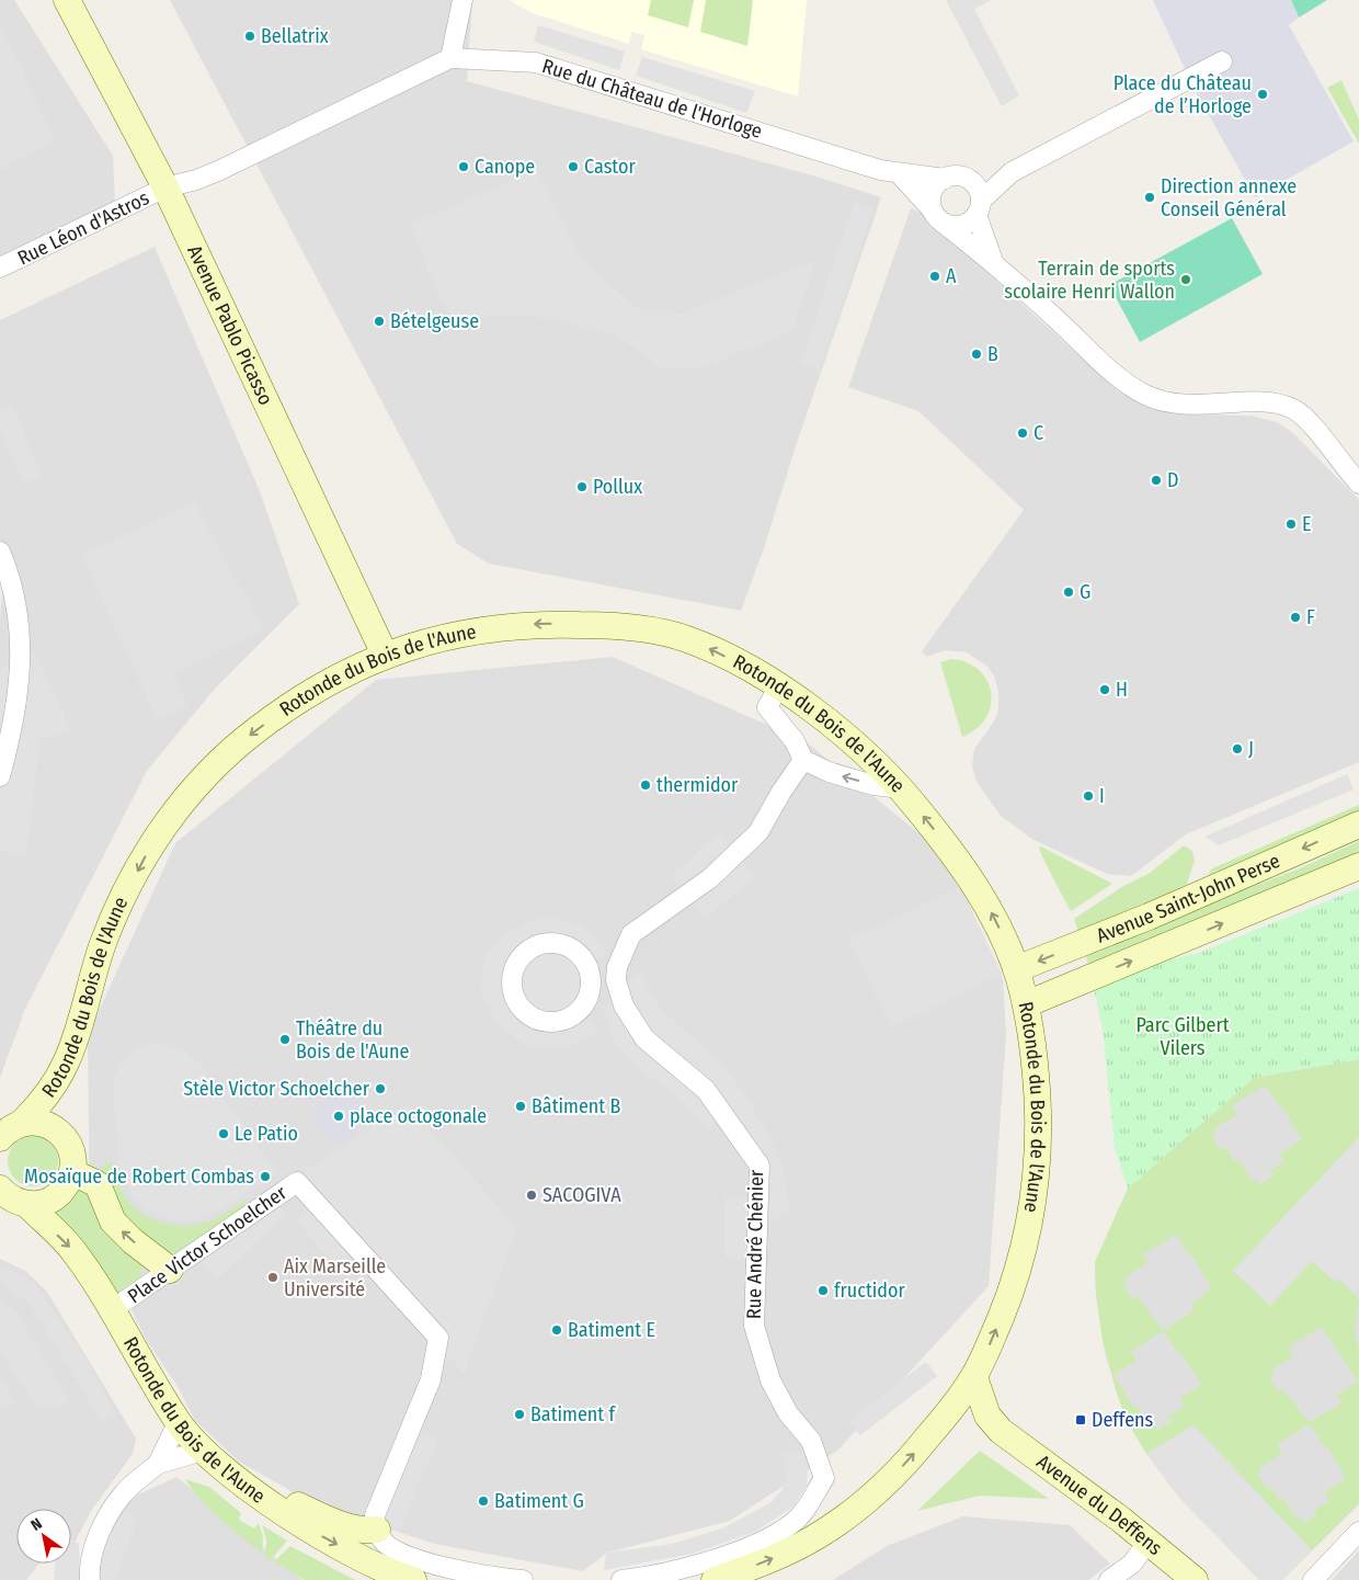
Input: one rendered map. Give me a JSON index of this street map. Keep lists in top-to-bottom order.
{
  "streets": {
    "main road": [
      "Avenue Pablo Picasso",
      "Rotonde du Bois de l'Aune",
      "Avenue Saint-John Perse",
      "Avenue du Deffens"
    ],
    "street": [
      "Rue du Château de l'Horloge",
      "Rue Léon d'Astros",
      "Place Victor Schoelcher",
      "Rue André Chénier"
    ]
  },
  "crossings": [
    ["Rue du Château de l'Horloge", "Rue Léon d'Astros"],
    ["Rue du Château de l'Horloge", "Avenue Pablo Picasso"],
    ["Rue Léon d'Astros", "Avenue Pablo Picasso"],
    ["Avenue Pablo Picasso", "Rotonde du Bois de l'Aune"],
    ["Rotonde du Bois de l'Aune", "Avenue Saint-John Perse"],
    ["Rotonde du Bois de l'Aune", "Place Victor Schoelcher"],
    ["Rotonde du Bois de l'Aune", "Avenue du Deffens"]
  ],
  "parks": ["Parc Gilbert Vilers"],
  "places": {
    "other": [
      "Bellatrix",
      "Place du Château de l’Horloge",
      "Canope",
      "Castor",
      "Direction annexe Conseil Général",
      "A",
      "Terrain de sports scolaire Henri Wallon",
      "Bételgeuse",
      "B",
      "C",
      "D",
      "Pollux",
      "E",
      "G",
      "F",
      "H",
      "J",
      "thermidor",
      "I",
      "Théâtre du Bois de l'Aune",
      "Stèle Victor Schoelcher",
      "Bâtiment B",
      "place octogonale",
      "Le Patio",
      "Mosaïque de Robert Combas",
      "SACOGIVA",
      "Aix Marseille Université",
      "fructidor",
      "Batiment E",
      "Batiment f",
      "Batiment G"
    ],
    "transit": ["Deffens"]
  },
  "north": "top left"
}
